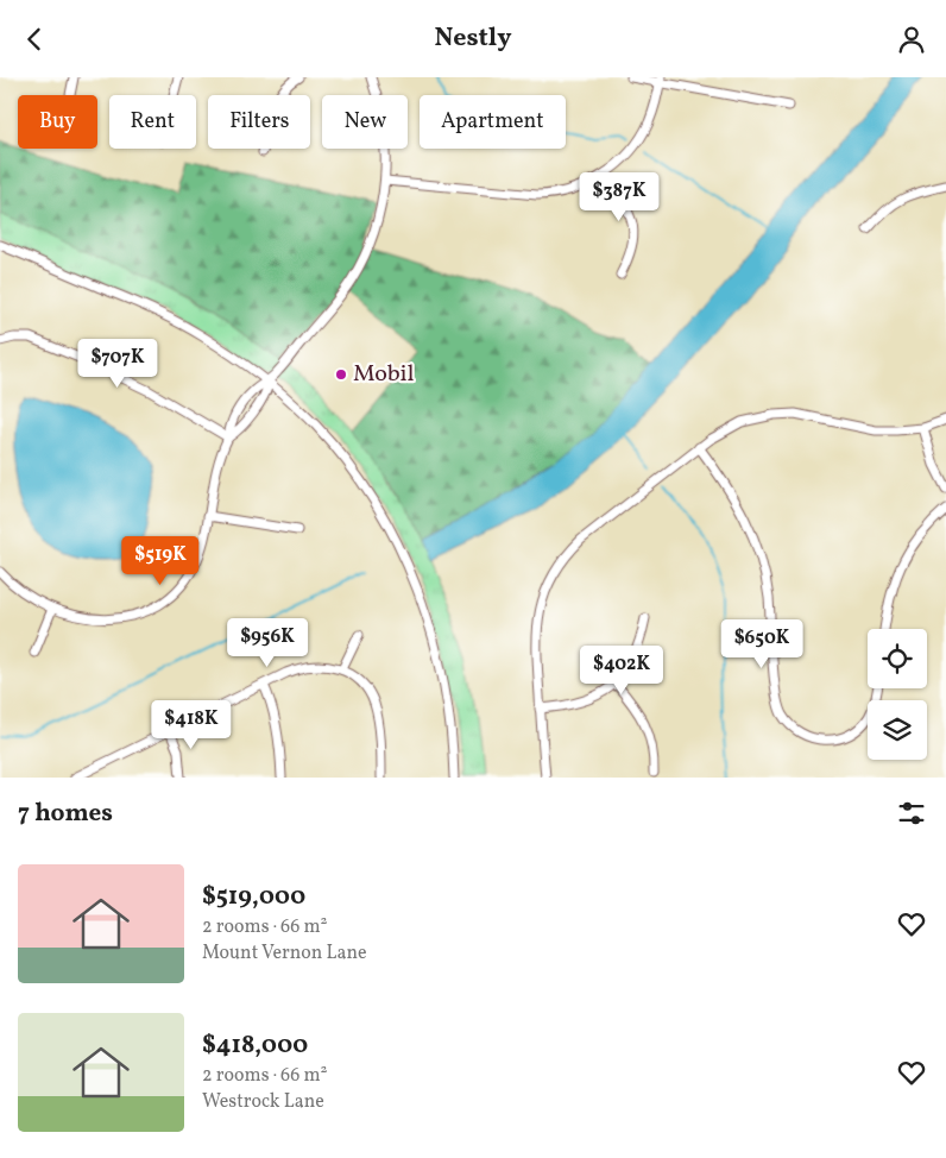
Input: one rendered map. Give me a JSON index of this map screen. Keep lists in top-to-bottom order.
{
  "places": ["Mobil"],
  "page": {
    "header": "Nestly",
    "chip": [
      "Buy",
      "Rent",
      "Filters",
      "New",
      "Apartment"
    ],
    "price": [
      "$387K",
      "$707K",
      "$519K",
      "$956K",
      "$650K",
      "$402K",
      "$418K"
    ],
    "heading": "7 homes",
    "list": [
      {
        "name": "$519,000",
        "note": "2 rooms · 66 m² · Mount Vernon Lane"
      },
      {
        "name": "$418,000",
        "note": "2 rooms · 66 m² · Westrock Lane"
      }
    ]
  }
}
